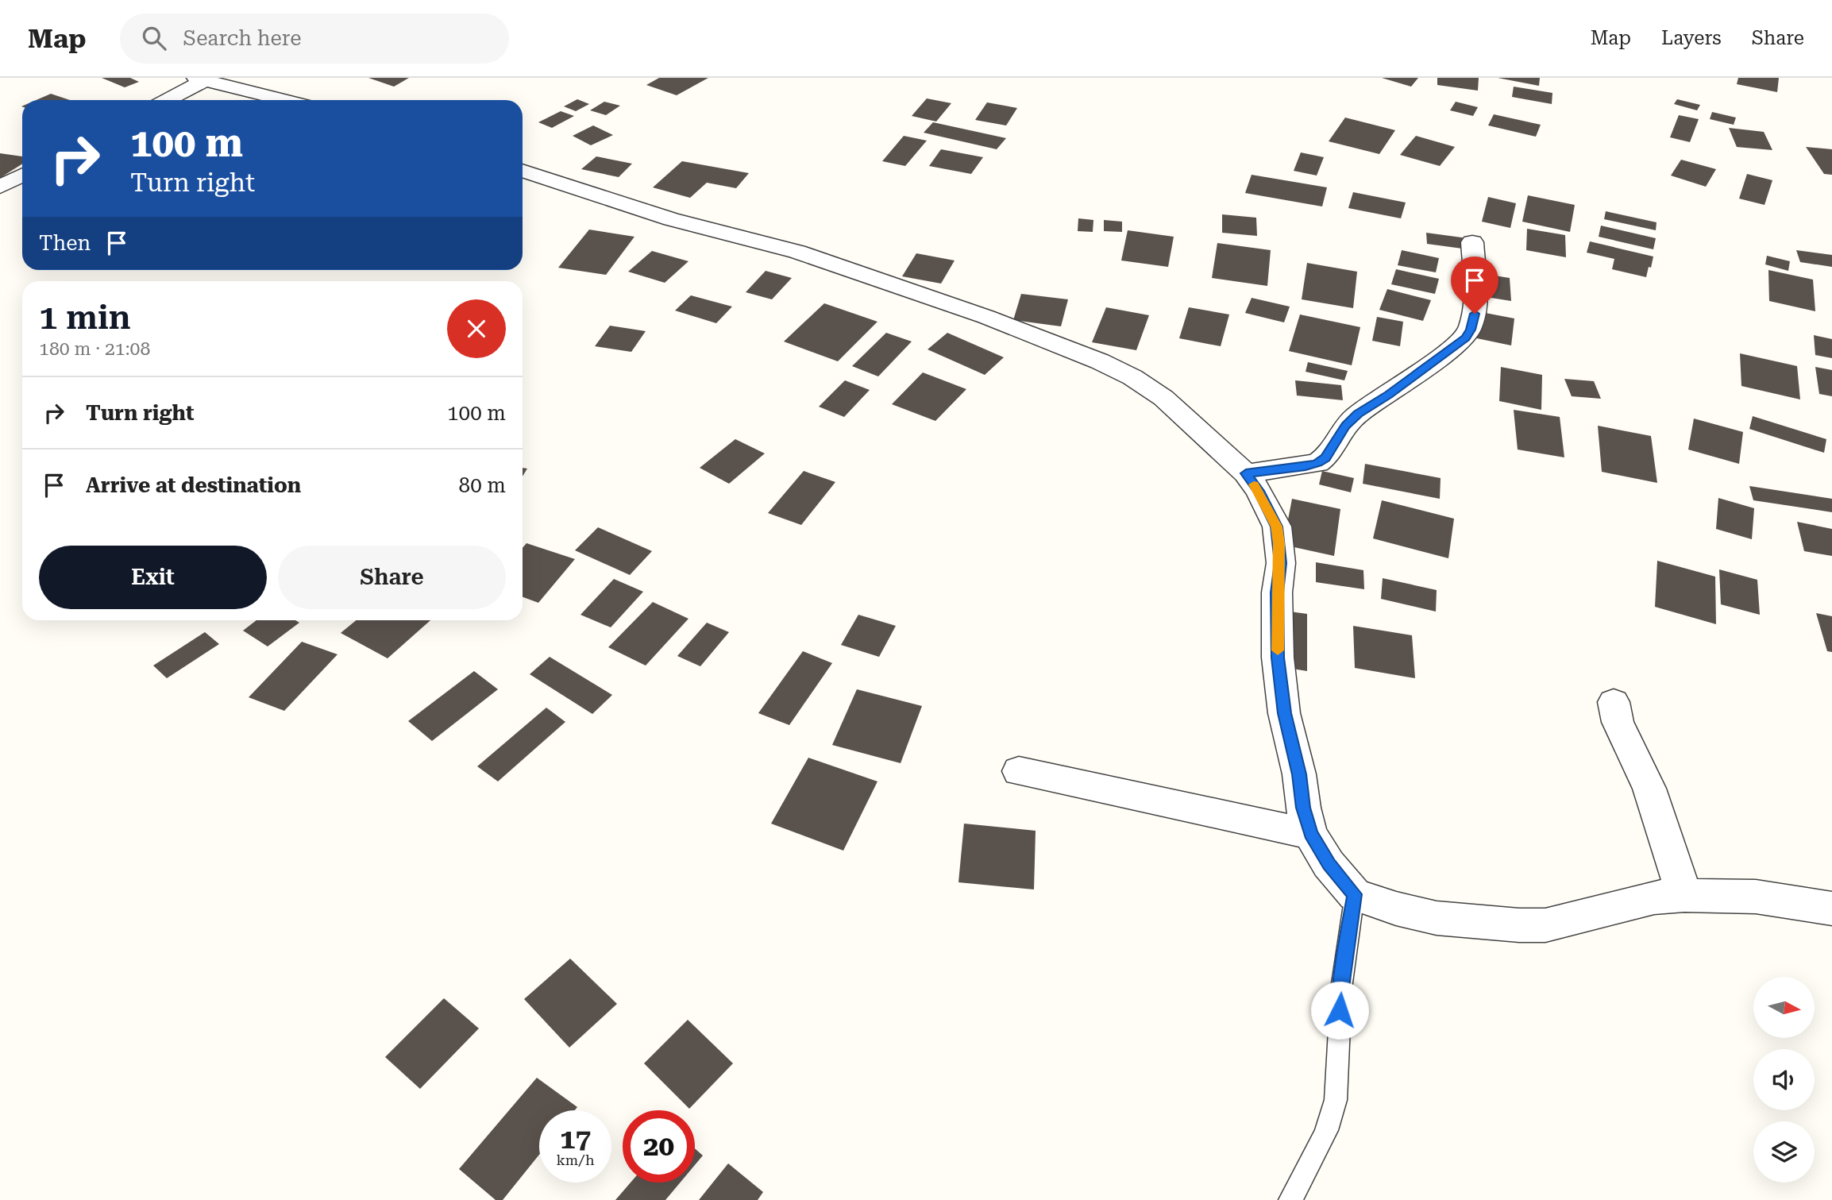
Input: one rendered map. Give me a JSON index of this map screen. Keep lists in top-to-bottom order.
{
  "north": "right",
  "page": {
    "header": "Map",
    "search": "Search here",
    "nav": ["Map", "Layers", "Share"],
    "turn": ["100 m", "Turn right"],
    "then": "Then",
    "heading": ["1 min", "180 m · 21:08"],
    "list": [
      {
        "name": "Turn right",
        "value": "100 m"
      },
      {
        "name": "Arrive at destination",
        "value": "80 m"
      }
    ],
    "buttons": ["Exit", "Share"],
    "speed": "17 km/h",
    "limit": "20"
  }
}
